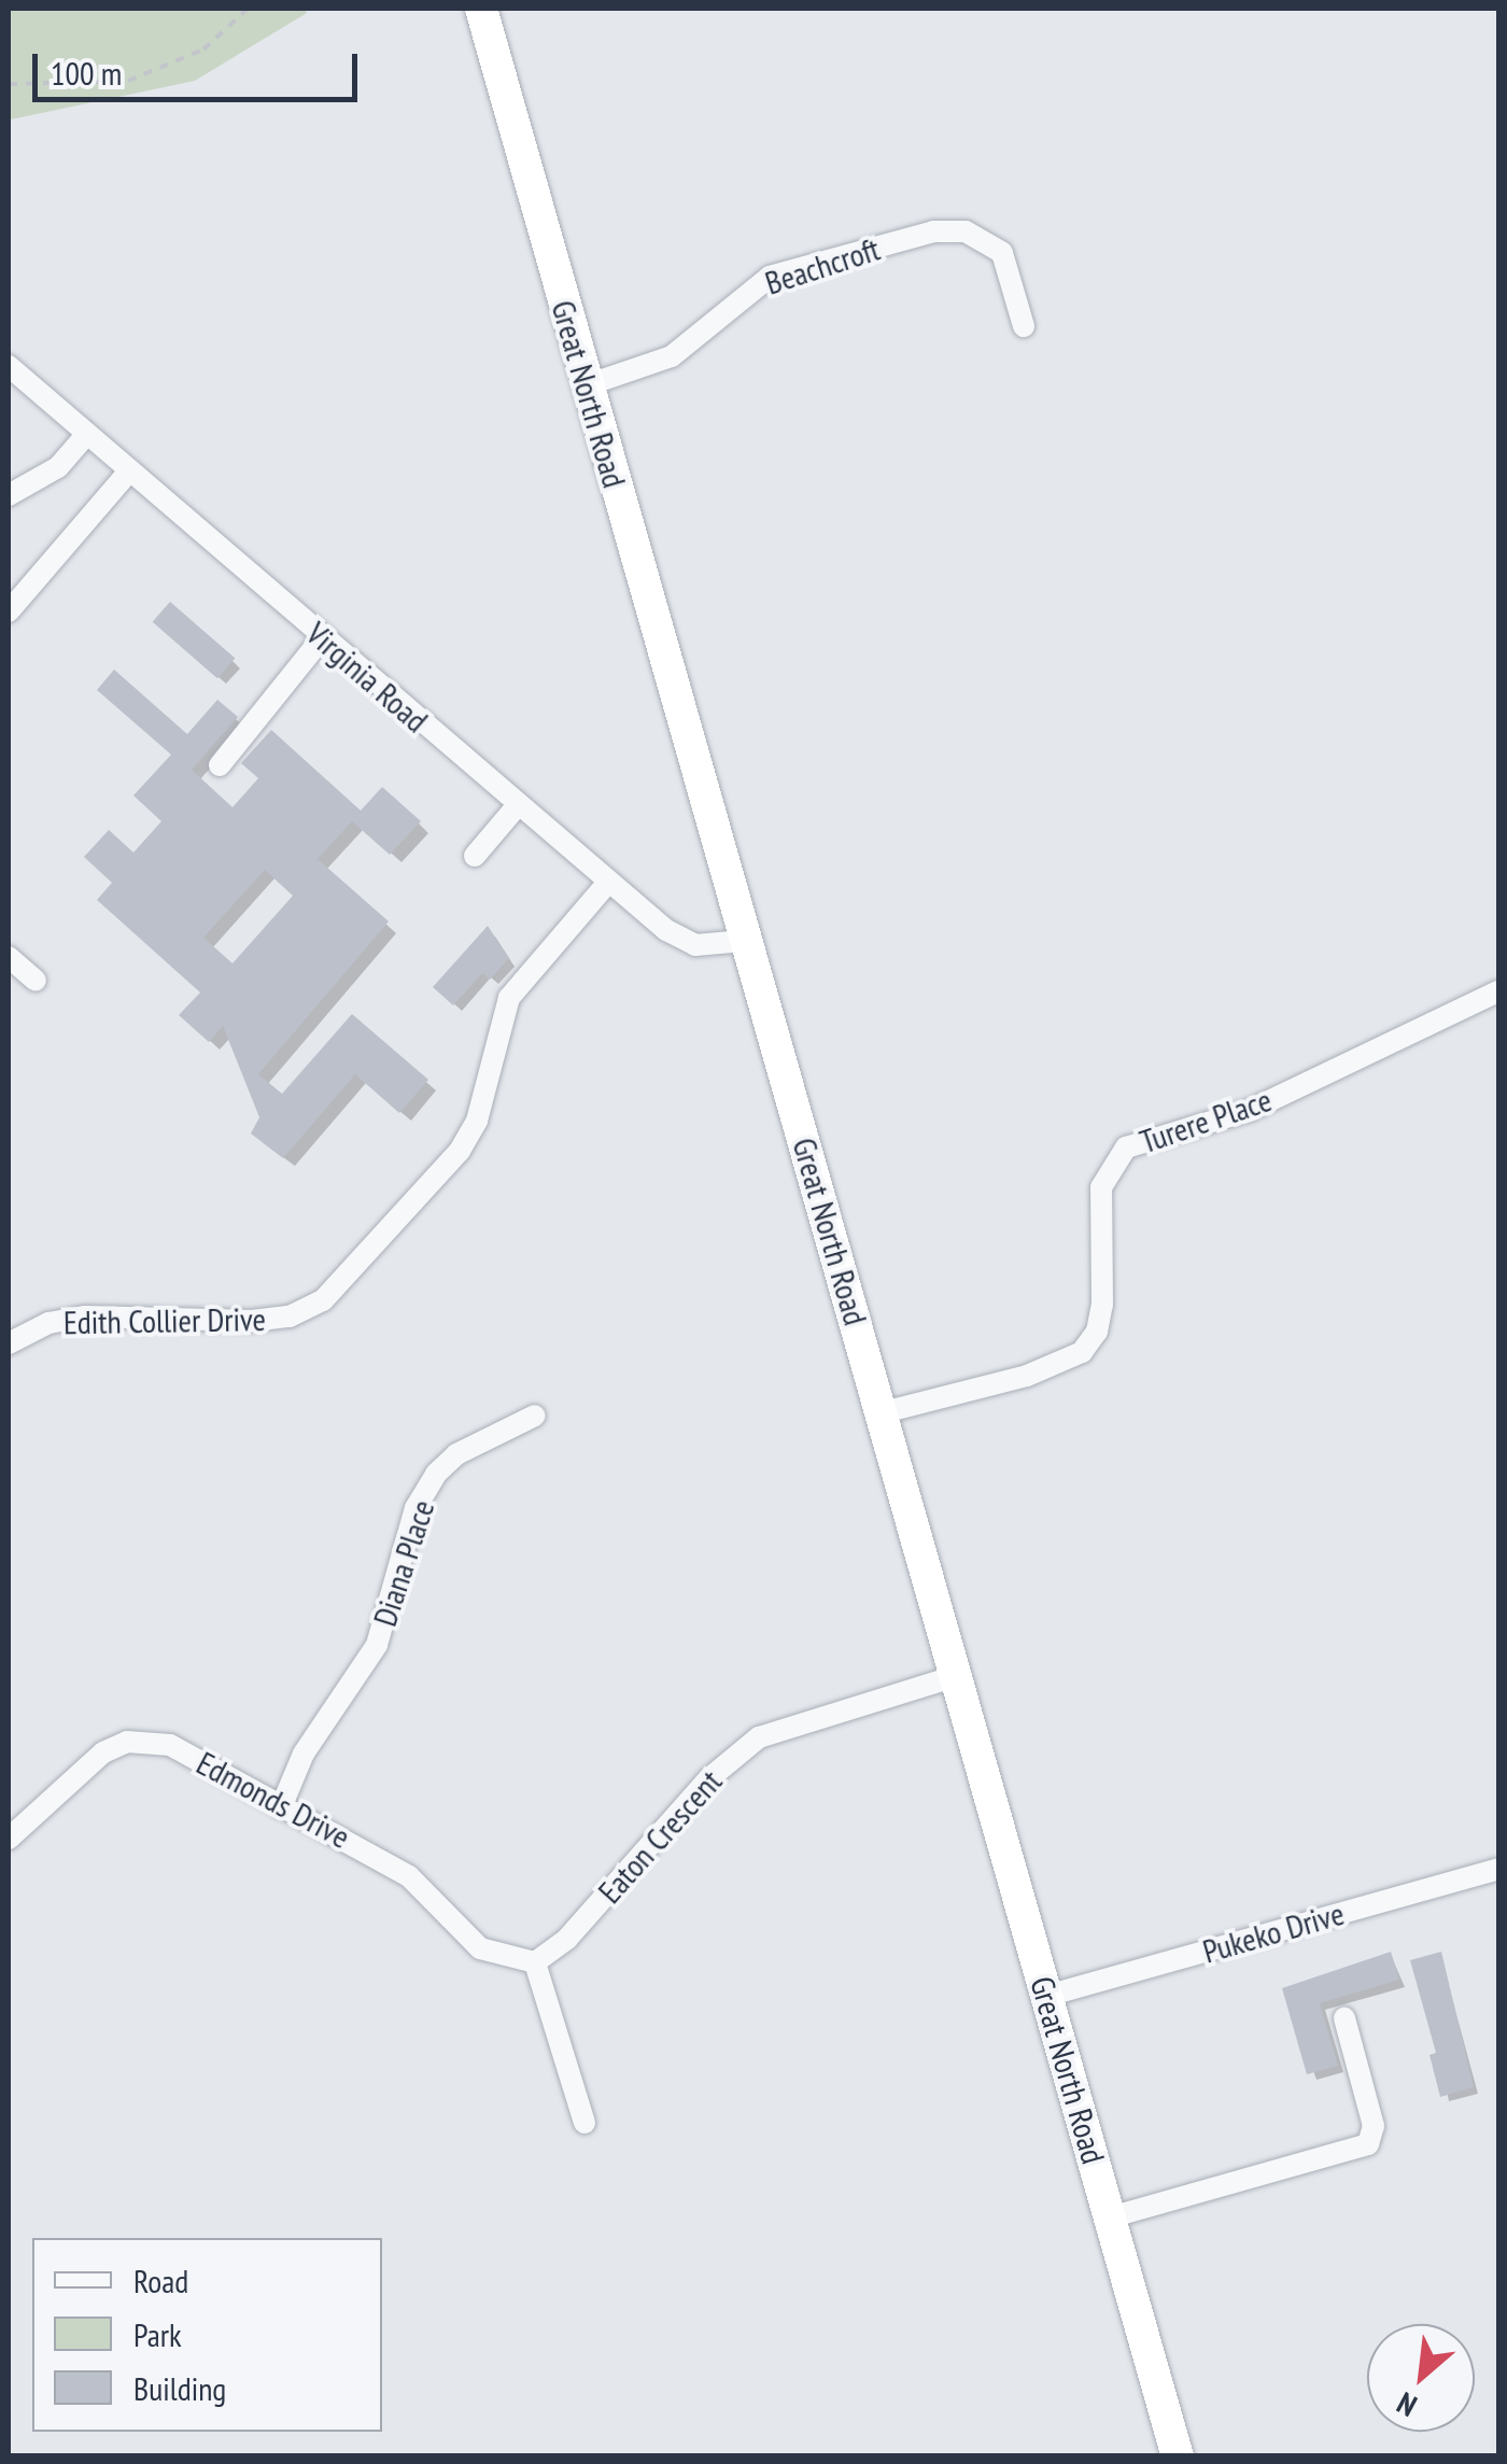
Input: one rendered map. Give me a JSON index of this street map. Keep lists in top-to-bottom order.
{
  "streets": {
    "highway": ["Great North Road"],
    "street": [
      "Beachcroft",
      "Virginia Road",
      "Turere Place",
      "Edith Collier Drive",
      "Diana Place",
      "Edmonds Drive",
      "Eaton Crescent",
      "Pukeko Drive"
    ]
  },
  "crossings": [
    ["Beachcroft", "Great North Road"],
    ["Great North Road", "Virginia Road"],
    ["Great North Road", "Turere Place"],
    ["Great North Road", "Eaton Crescent"],
    ["Great North Road", "Pukeko Drive"],
    ["Virginia Road", "Edith Collier Drive"],
    ["Diana Place", "Edmonds Drive"],
    ["Edmonds Drive", "Eaton Crescent"]
  ],
  "legend": ["Road", "Park", "Building"],
  "scale_bar": "100 m",
  "north": "bottom left"
}
